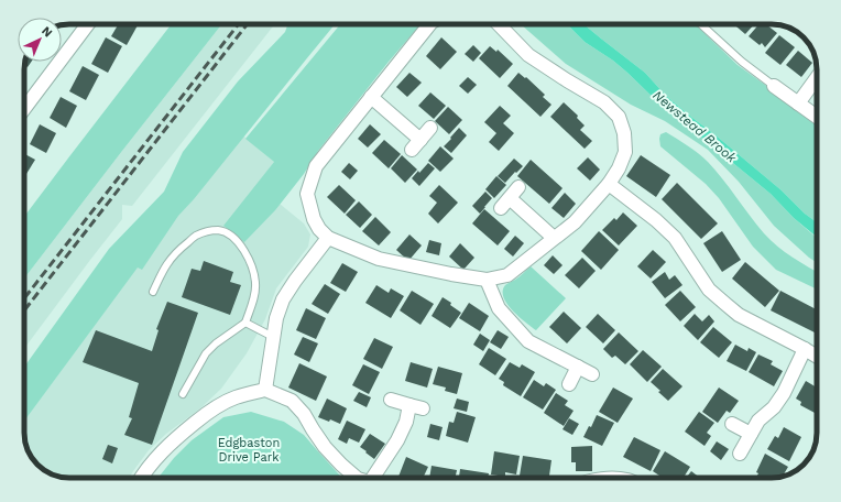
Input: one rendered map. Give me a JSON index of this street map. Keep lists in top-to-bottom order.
{
  "water": ["Newstead Brook"],
  "parks": ["Edgbaston Drive Park"],
  "north": "top right"
}
